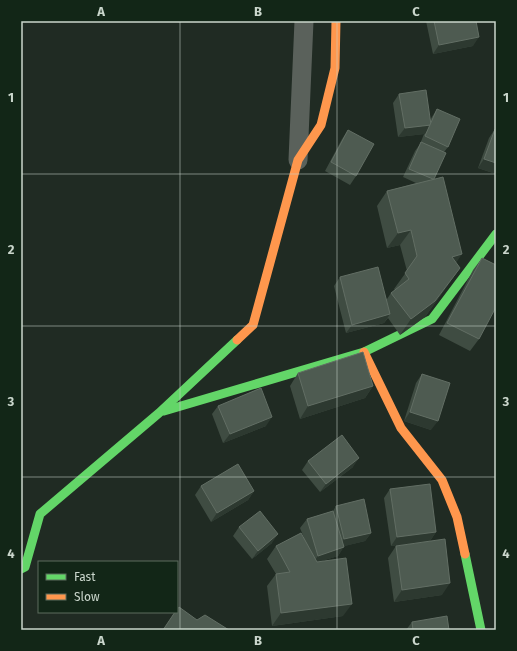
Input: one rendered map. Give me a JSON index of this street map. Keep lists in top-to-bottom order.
{
  "legend": ["Fast", "Slow"],
  "grid": {
    "columns": ["A", "B", "C"],
    "rows": [
      "1",
      "2",
      "3",
      "4"
    ]
  }
}
